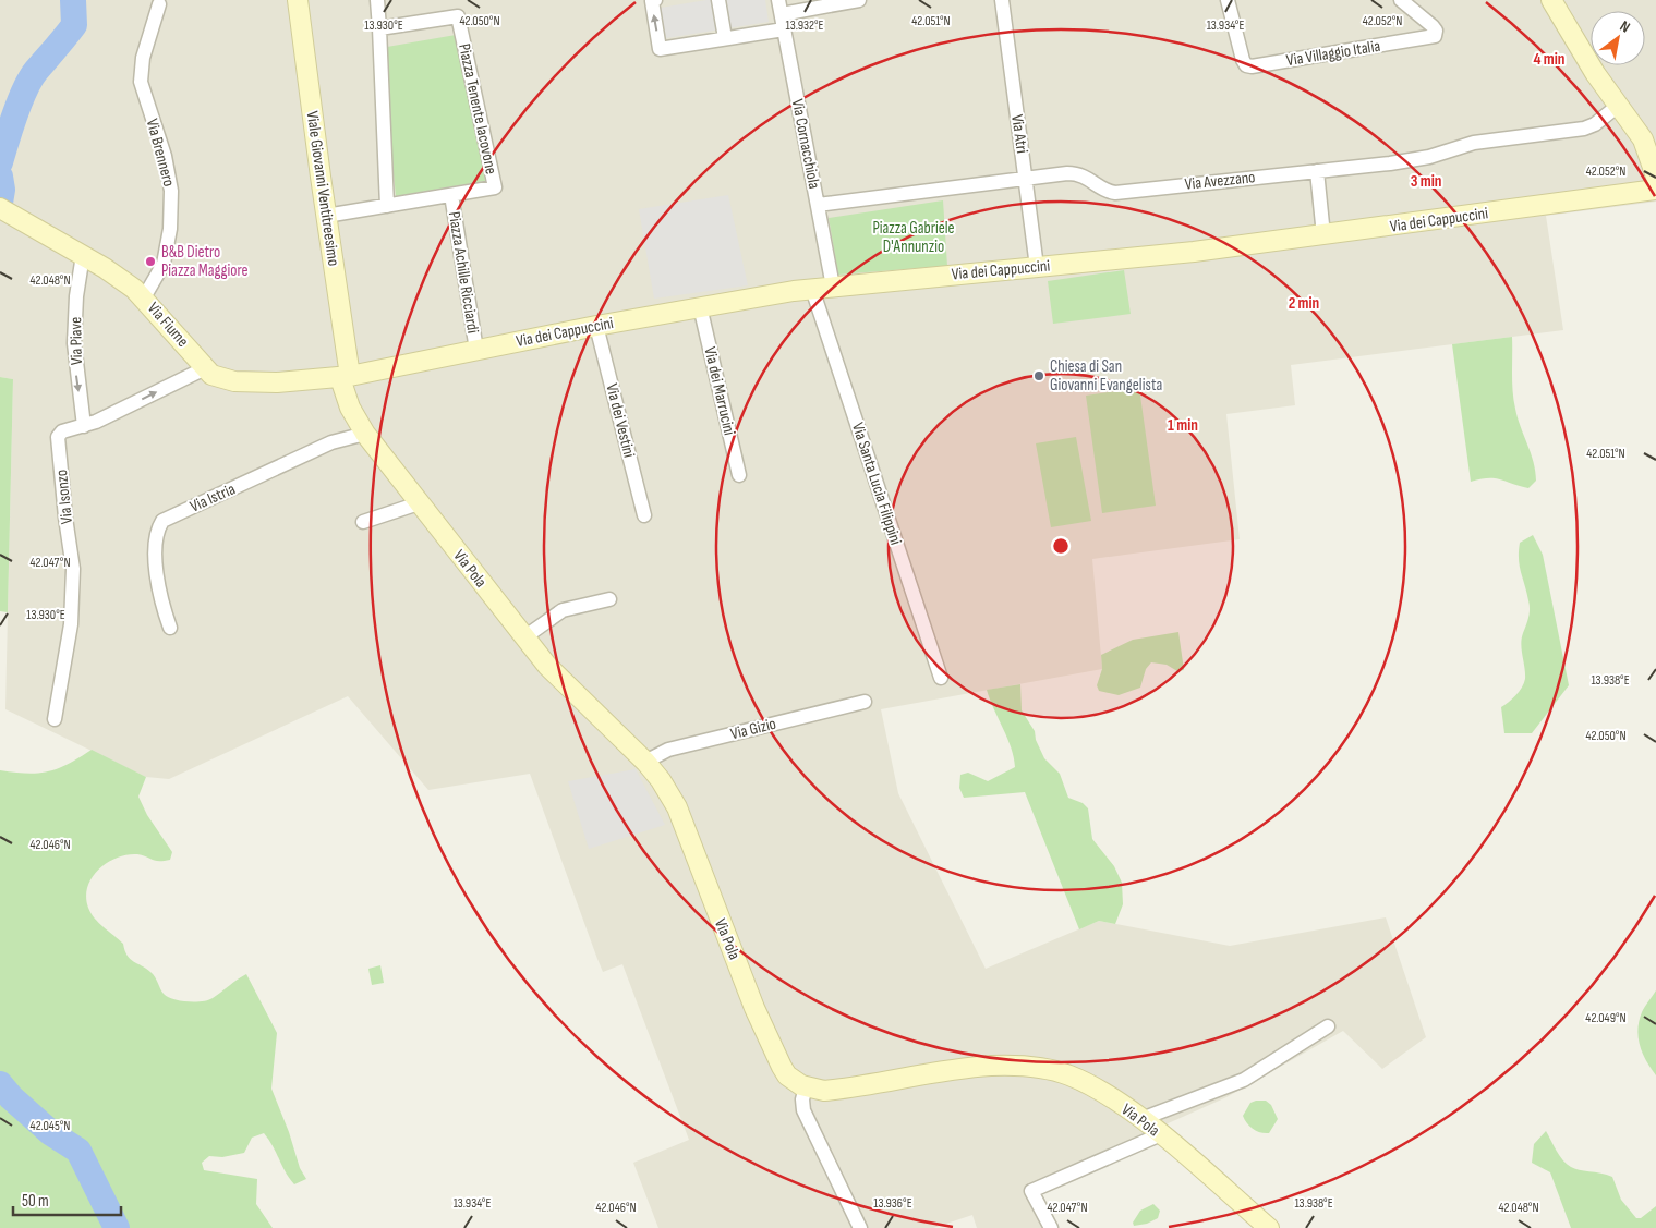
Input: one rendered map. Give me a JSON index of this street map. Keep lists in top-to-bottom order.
{
  "streets": {
    "street": [
      "Via Villaggio Italia",
      "Piazza Tenente Iacovone",
      "Via Atri",
      "Via Cornacchiola",
      "Via Brennero",
      "Via Avezzano",
      "Viale Giovanni Ventitreesimo",
      "Via dei Cappuccini",
      "Piazza Achille Ricciardi",
      "Via Fiume",
      "Via Piave",
      "Via dei Marrucini",
      "Via dei Vestini",
      "Via Santa Lucia Filippini",
      "Via Isonzo",
      "Via Istria",
      "Via Pola",
      "Via Gizio"
    ]
  },
  "crossings": [
    ["Piazza Tenente Iacovone", "Viale Giovanni Ventitreesimo"],
    ["Piazza Tenente Iacovone", "Piazza Achille Ricciardi"],
    ["Via Atri", "Via Avezzano"],
    ["Via Atri", "Via dei Cappuccini"],
    ["Via Cornacchiola", "Via Avezzano"],
    ["Via Cornacchiola", "Via dei Cappuccini"],
    ["Via Brennero", "Via Fiume"],
    ["Viale Giovanni Ventitreesimo", "Via dei Cappuccini"],
    ["Viale Giovanni Ventitreesimo", "Via Fiume"],
    ["Viale Giovanni Ventitreesimo", "Via Pola"],
    ["Via dei Cappuccini", "Piazza Achille Ricciardi"],
    ["Via dei Cappuccini", "Via Fiume"],
    ["Via dei Cappuccini", "Via dei Marrucini"],
    ["Via dei Cappuccini", "Via dei Vestini"],
    ["Via dei Cappuccini", "Via Santa Lucia Filippini"],
    ["Via dei Cappuccini", "Via Pola"],
    ["Via Fiume", "Via Piave"],
    ["Via Fiume", "Via Isonzo"],
    ["Via Fiume", "Via Pola"],
    ["Via Piave", "Via Isonzo"],
    ["Via Istria", "Via Pola"],
    ["Via Pola", "Via Gizio"]
  ],
  "one_way": ["Via Piave"],
  "parks": ["Piazza Gabriele D'Annunzio"],
  "places": ["B&B Dietro Piazza Maggiore", "Chiesa di San Giovanni Evangelista"],
  "scale_bar": "50 m",
  "north": "top right",
  "coordinates": [
    "42.052°N",
    "42.050°N",
    "42.051°N",
    "13.930°E",
    "13.932°E",
    "13.934°E",
    "42.048°N",
    "42.047°N",
    "13.938°E",
    "42.046°N",
    "42.049°N",
    "42.045°N",
    "13.936°E"
  ],
  "rings": [
    "4 min",
    "3 min",
    "2 min",
    "1 min"
  ]
}
